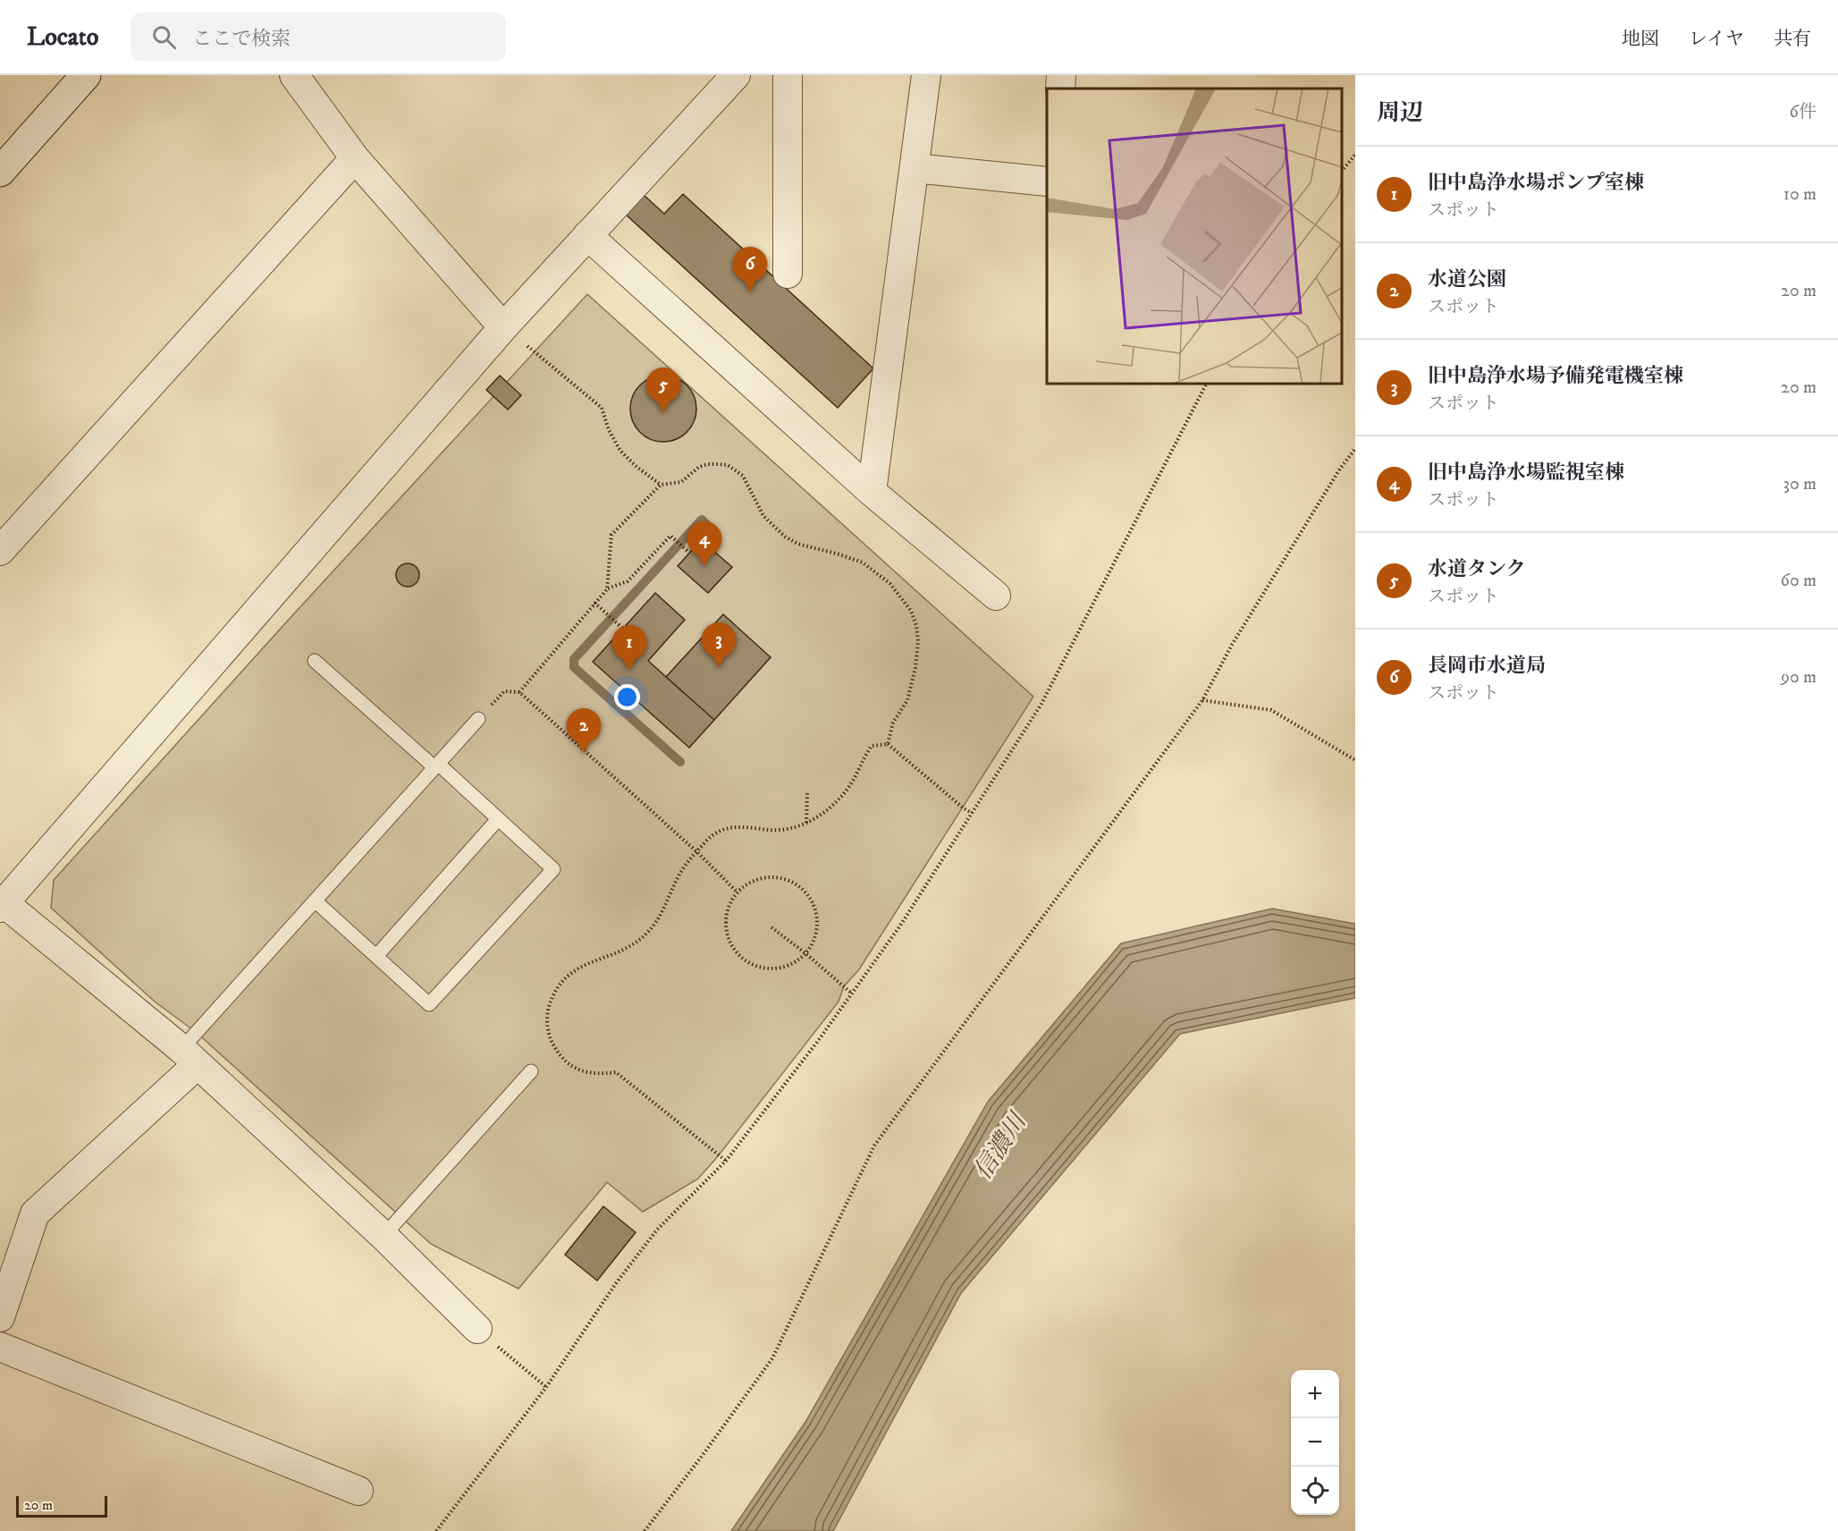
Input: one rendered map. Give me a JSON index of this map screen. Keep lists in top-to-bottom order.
{
  "water": ["信濃川"],
  "scale_bar": "20 m",
  "page": {
    "header": "Locato",
    "search": "ここで検索",
    "nav": ["地図", "レイヤ", "共有"],
    "heading": ["周辺", "6件"],
    "list": [
      {
        "mark": "1",
        "name": "旧中島浄水場ポンプ室棟",
        "note": "スポット",
        "value": "10 m"
      },
      {
        "mark": "2",
        "name": "水道公園",
        "note": "スポット",
        "value": "20 m"
      },
      {
        "mark": "3",
        "name": "旧中島浄水場予備発電機室棟",
        "note": "スポット",
        "value": "20 m"
      },
      {
        "mark": "4",
        "name": "旧中島浄水場監視室棟",
        "note": "スポット",
        "value": "30 m"
      },
      {
        "mark": "5",
        "name": "水道タンク",
        "note": "スポット",
        "value": "60 m"
      },
      {
        "mark": "6",
        "name": "長岡市水道局",
        "note": "スポット",
        "value": "90 m"
      }
    ],
    "pins": [
      "6",
      "5",
      "4",
      "3",
      "1",
      "2"
    ],
    "map_buttons": ["+", "−"],
    "scale": "20 m"
  }
}
